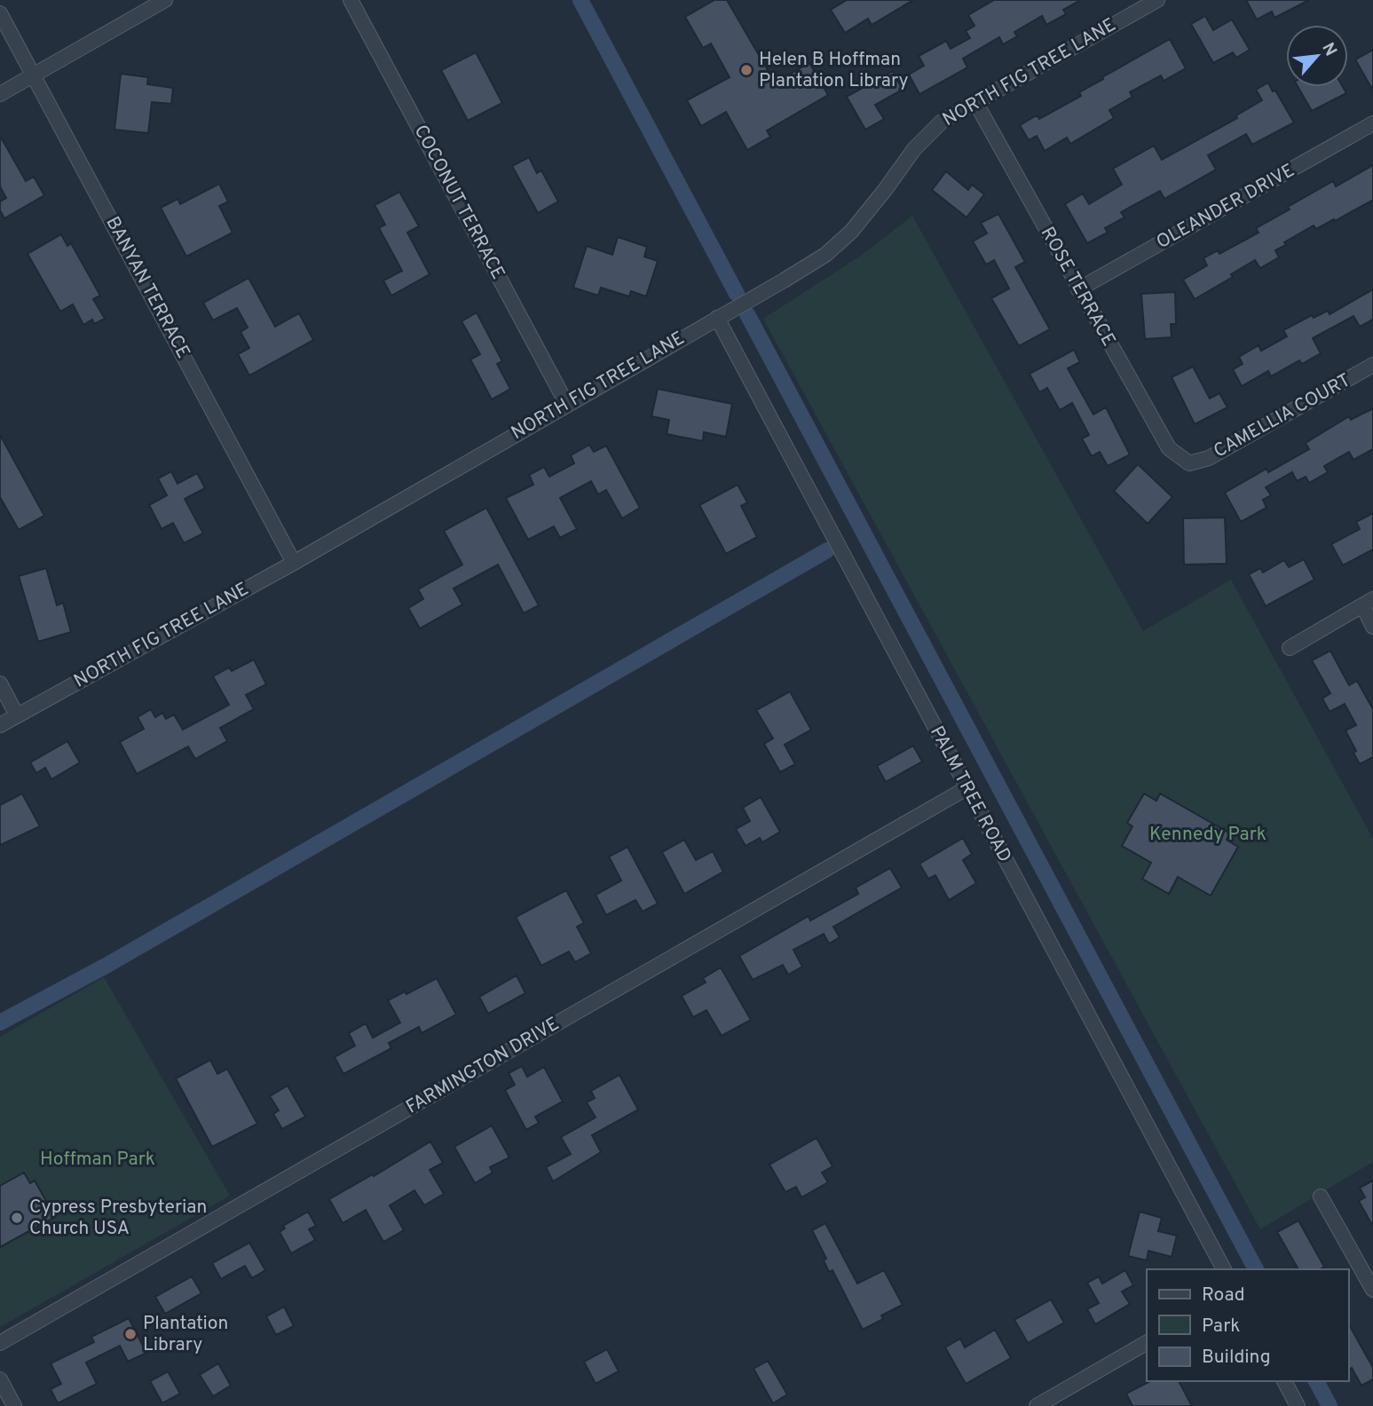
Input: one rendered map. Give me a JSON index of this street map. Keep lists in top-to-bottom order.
{
  "streets": {
    "street": [
      "NORTH FIG TREE LANE",
      "COCONUT TERRACE",
      "OLEANDER DRIVE",
      "ROSE TERRACE",
      "BANYAN TERRACE",
      "CAMELLIA COURT",
      "PALM TREE ROAD",
      "FARMINGTON DRIVE"
    ]
  },
  "crossings": [
    ["NORTH FIG TREE LANE", "COCONUT TERRACE"],
    ["NORTH FIG TREE LANE", "ROSE TERRACE"],
    ["NORTH FIG TREE LANE", "BANYAN TERRACE"],
    ["NORTH FIG TREE LANE", "PALM TREE ROAD"],
    ["OLEANDER DRIVE", "ROSE TERRACE"],
    ["ROSE TERRACE", "CAMELLIA COURT"],
    ["PALM TREE ROAD", "FARMINGTON DRIVE"]
  ],
  "parks": ["Kennedy Park", "Hoffman Park"],
  "places": ["Helen B Hoffman Plantation Library", "Cypress Presbyterian Church USA", "Plantation Library"],
  "legend": ["Road", "Park", "Building"],
  "north": "top right"
}
